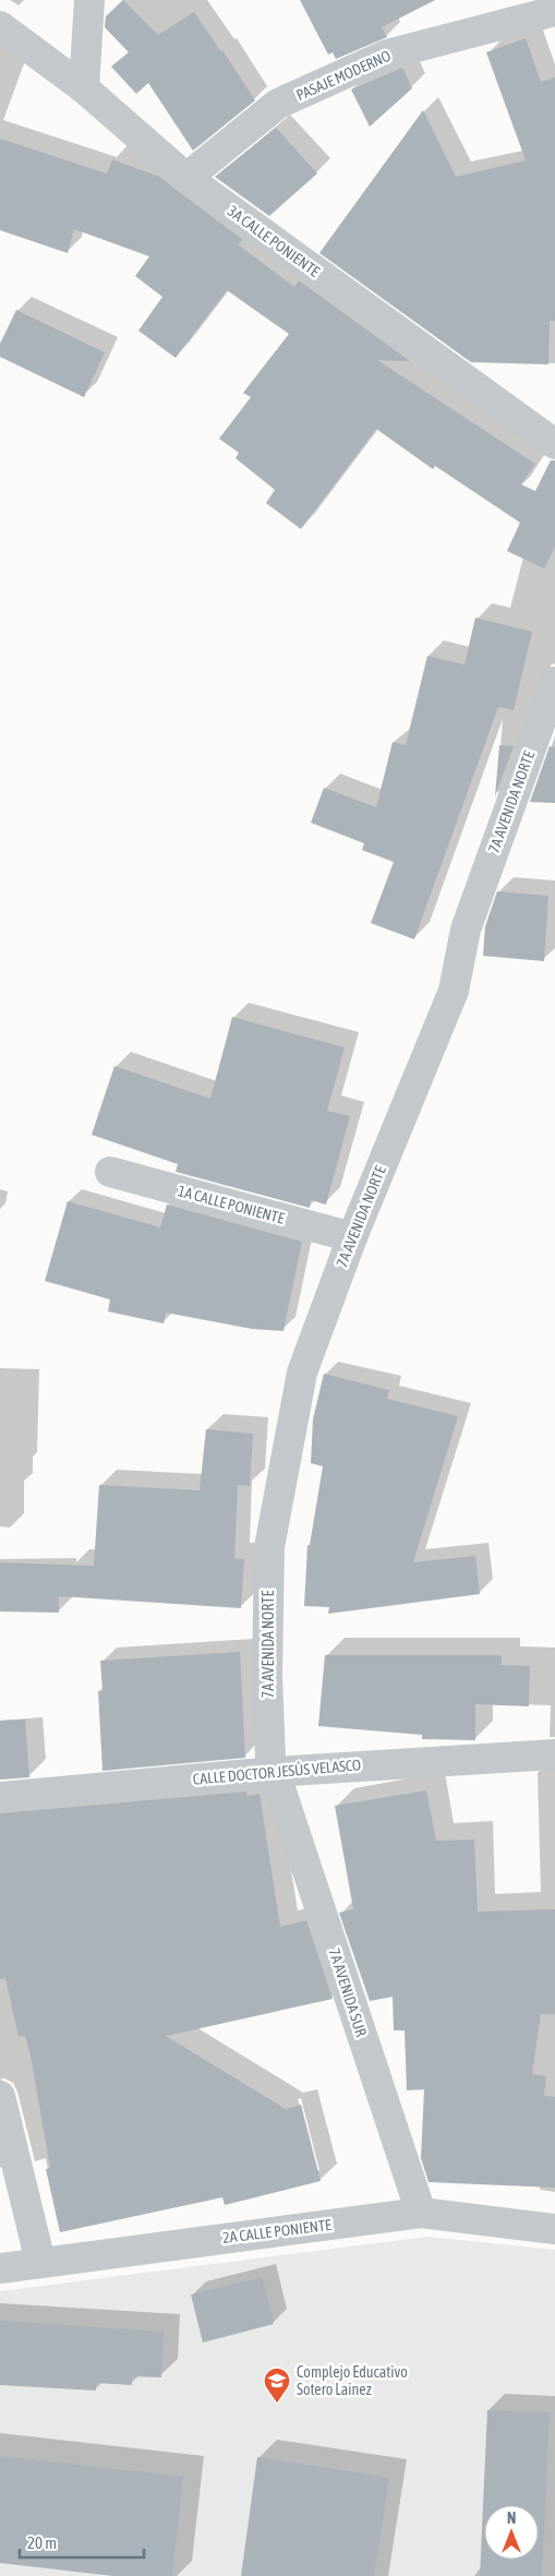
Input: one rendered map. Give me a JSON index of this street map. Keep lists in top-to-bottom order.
{
  "streets": {
    "street": [
      "PASAJE MODERNO",
      "3A CALLE PONIENTE",
      "7A AVENIDA NORTE",
      "1A CALLE PONIENTE",
      "CALLE DOCTOR JESÚS VELASCO",
      "7A AVENIDA SUR",
      "2A CALLE PONIENTE"
    ]
  },
  "crossings": [
    ["PASAJE MODERNO", "3A CALLE PONIENTE"],
    ["7A AVENIDA NORTE", "1A CALLE PONIENTE"],
    ["7A AVENIDA NORTE", "CALLE DOCTOR JESÚS VELASCO"],
    ["7A AVENIDA NORTE", "7A AVENIDA SUR"],
    ["CALLE DOCTOR JESÚS VELASCO", "7A AVENIDA SUR"],
    ["7A AVENIDA SUR", "2A CALLE PONIENTE"]
  ],
  "places": {
    "school or university": ["Complejo Educativo Sotero Lainez"]
  },
  "scale_bar": "20 m",
  "north": "top"
}
